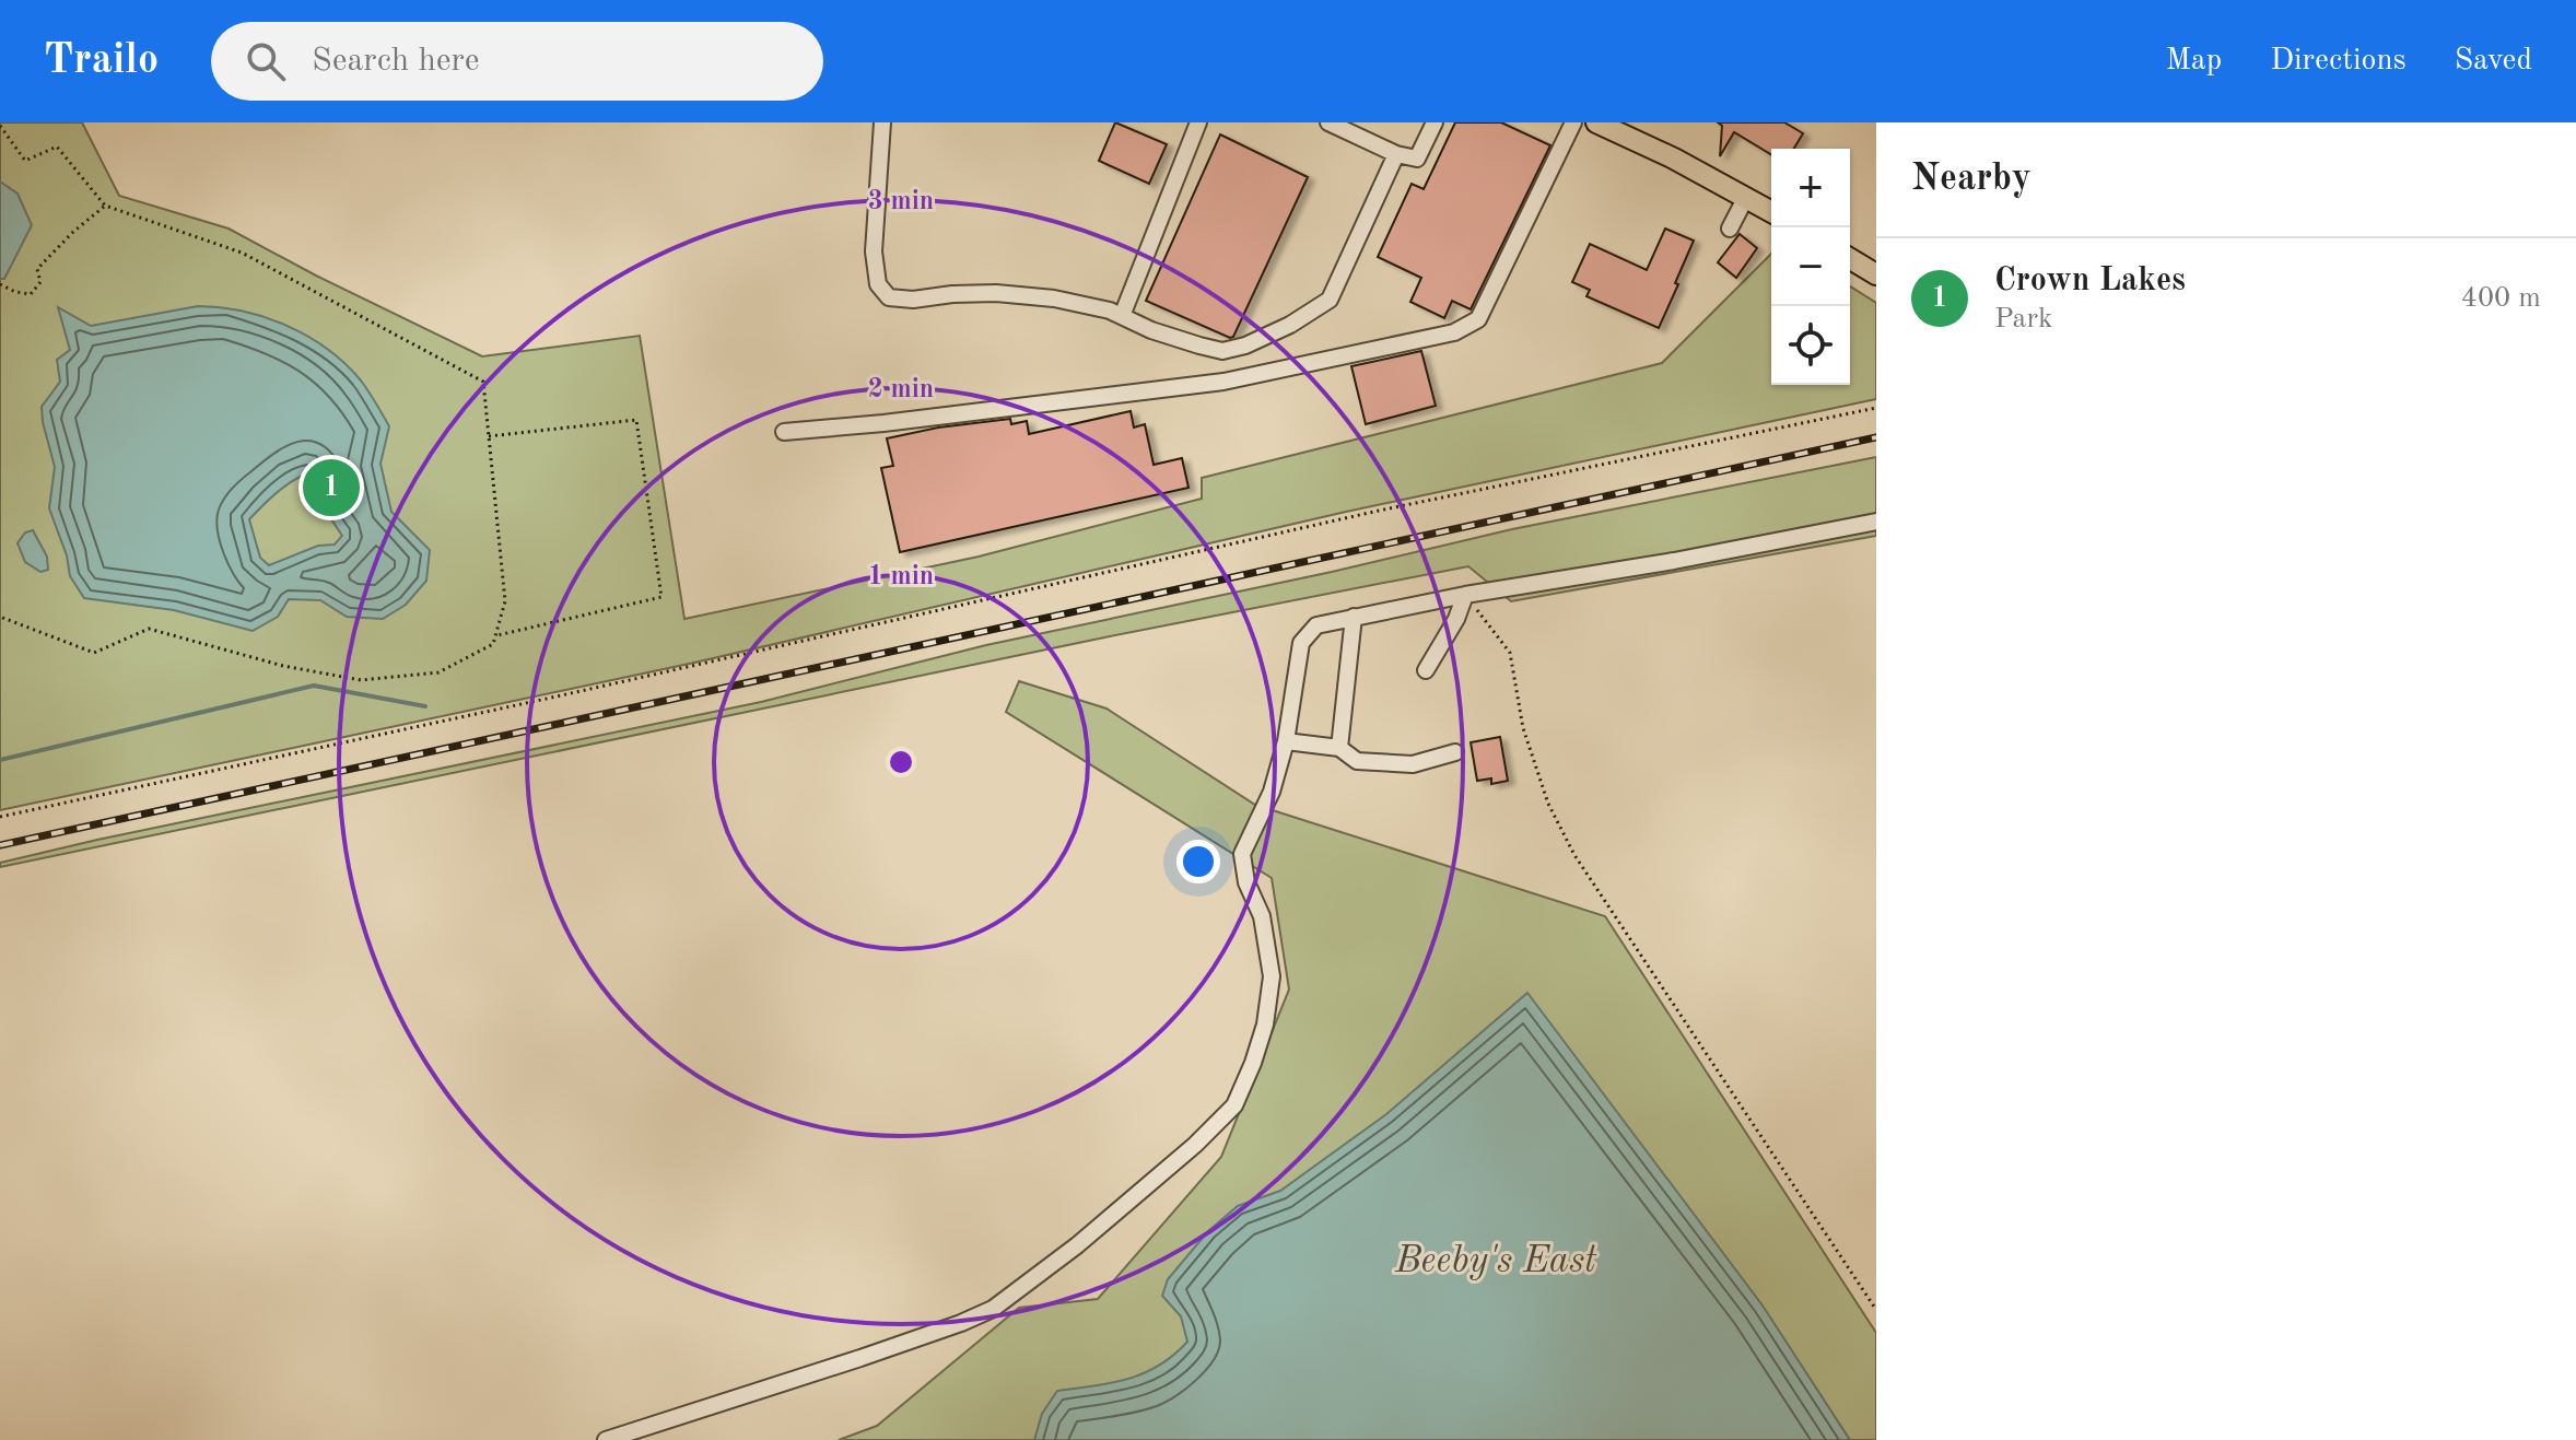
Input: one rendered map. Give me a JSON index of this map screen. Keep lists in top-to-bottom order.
{
  "water": ["Beeby's East"],
  "page": {
    "header": "Trailo",
    "search": "Search here",
    "nav": ["Map", "Directions", "Saved"],
    "heading": "Nearby",
    "map_buttons": ["+", "−"],
    "list": [
      {
        "mark": "1",
        "name": "Crown Lakes",
        "note": "Park",
        "value": "400 m"
      }
    ],
    "pins": "1"
  },
  "rings": ["3 min", "2 min", "1 min"]
}
